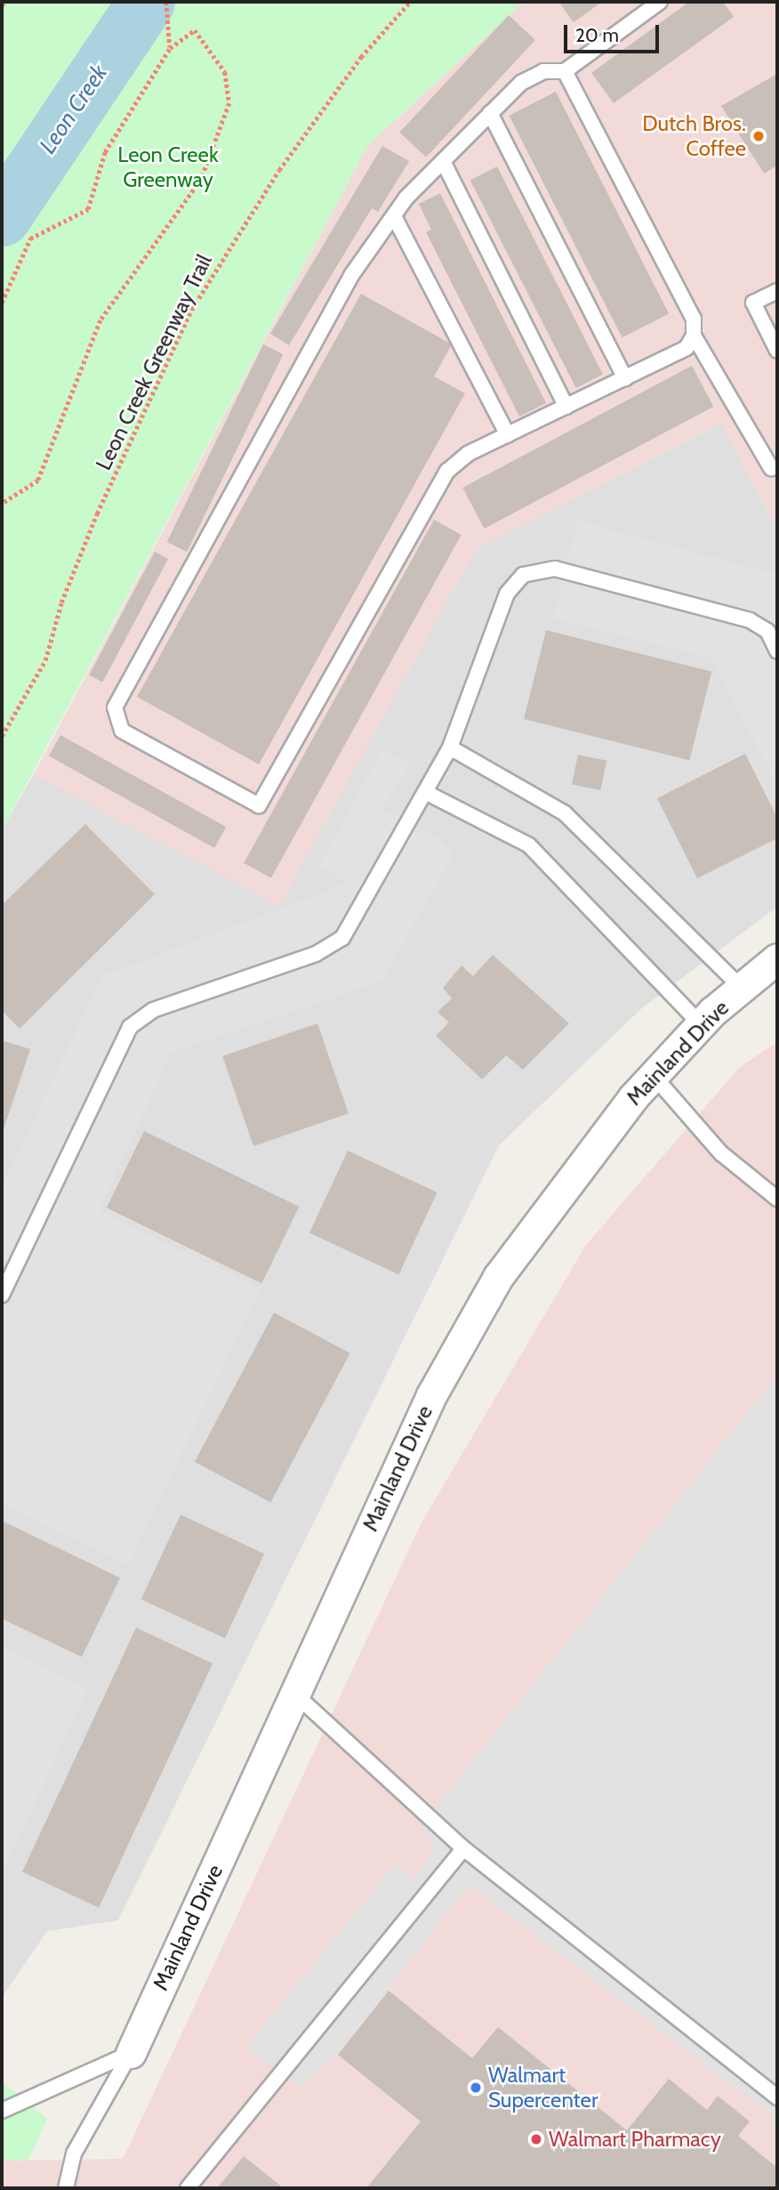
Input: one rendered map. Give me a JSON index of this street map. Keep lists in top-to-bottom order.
{
  "streets": {
    "street": ["Mainland Drive"],
    "path": ["Leon Creek Greenway Trail"]
  },
  "water": ["Leon Creek"],
  "parks": ["Leon Creek Greenway"],
  "places": ["Dutch Bros. Coffee", "Walmart Supercenter", "Walmart Pharmacy"],
  "scale_bar": "20 m"
}
